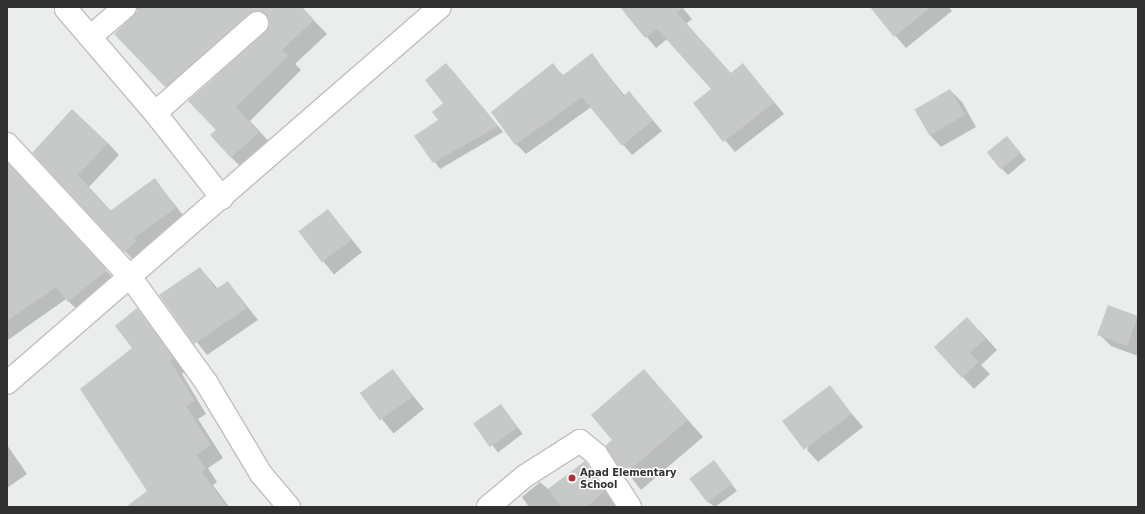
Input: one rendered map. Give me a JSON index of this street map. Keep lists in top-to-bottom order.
{
  "places": ["Apad Elementary School"]
}
